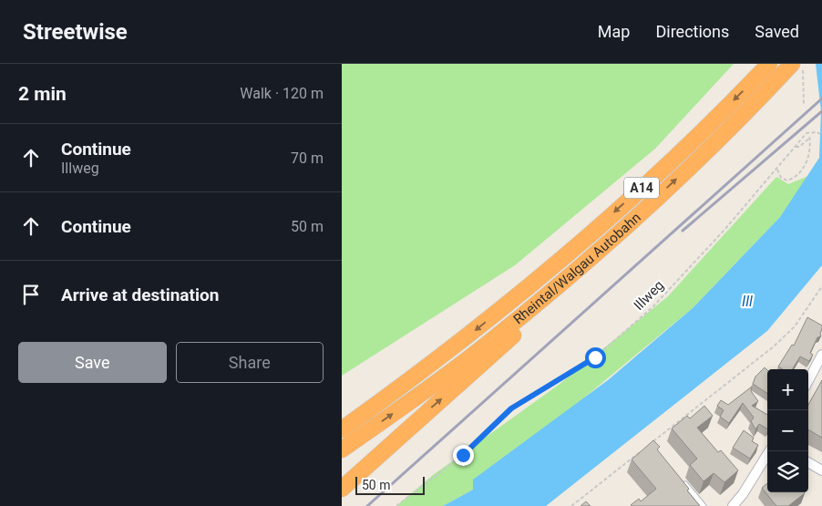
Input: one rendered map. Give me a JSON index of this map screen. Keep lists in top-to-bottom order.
{
  "streets": {
    "highway": ["A14", "Rheintal/Walgau Autobahn"],
    "path": ["Illweg"]
  },
  "water": ["Ill"],
  "scale_bar": "50 m",
  "page": {
    "header": "Streetwise",
    "nav": ["Map", "Directions", "Saved"],
    "heading": ["2 min", "Walk · 120 m"],
    "list": [
      ["Continue", "Illweg", "70 m"],
      ["Continue", "50 m"],
      "Arrive at destination"
    ],
    "buttons": ["Save", "Share"],
    "map_buttons": ["+", "−"],
    "scale": "50 m"
  }
}
